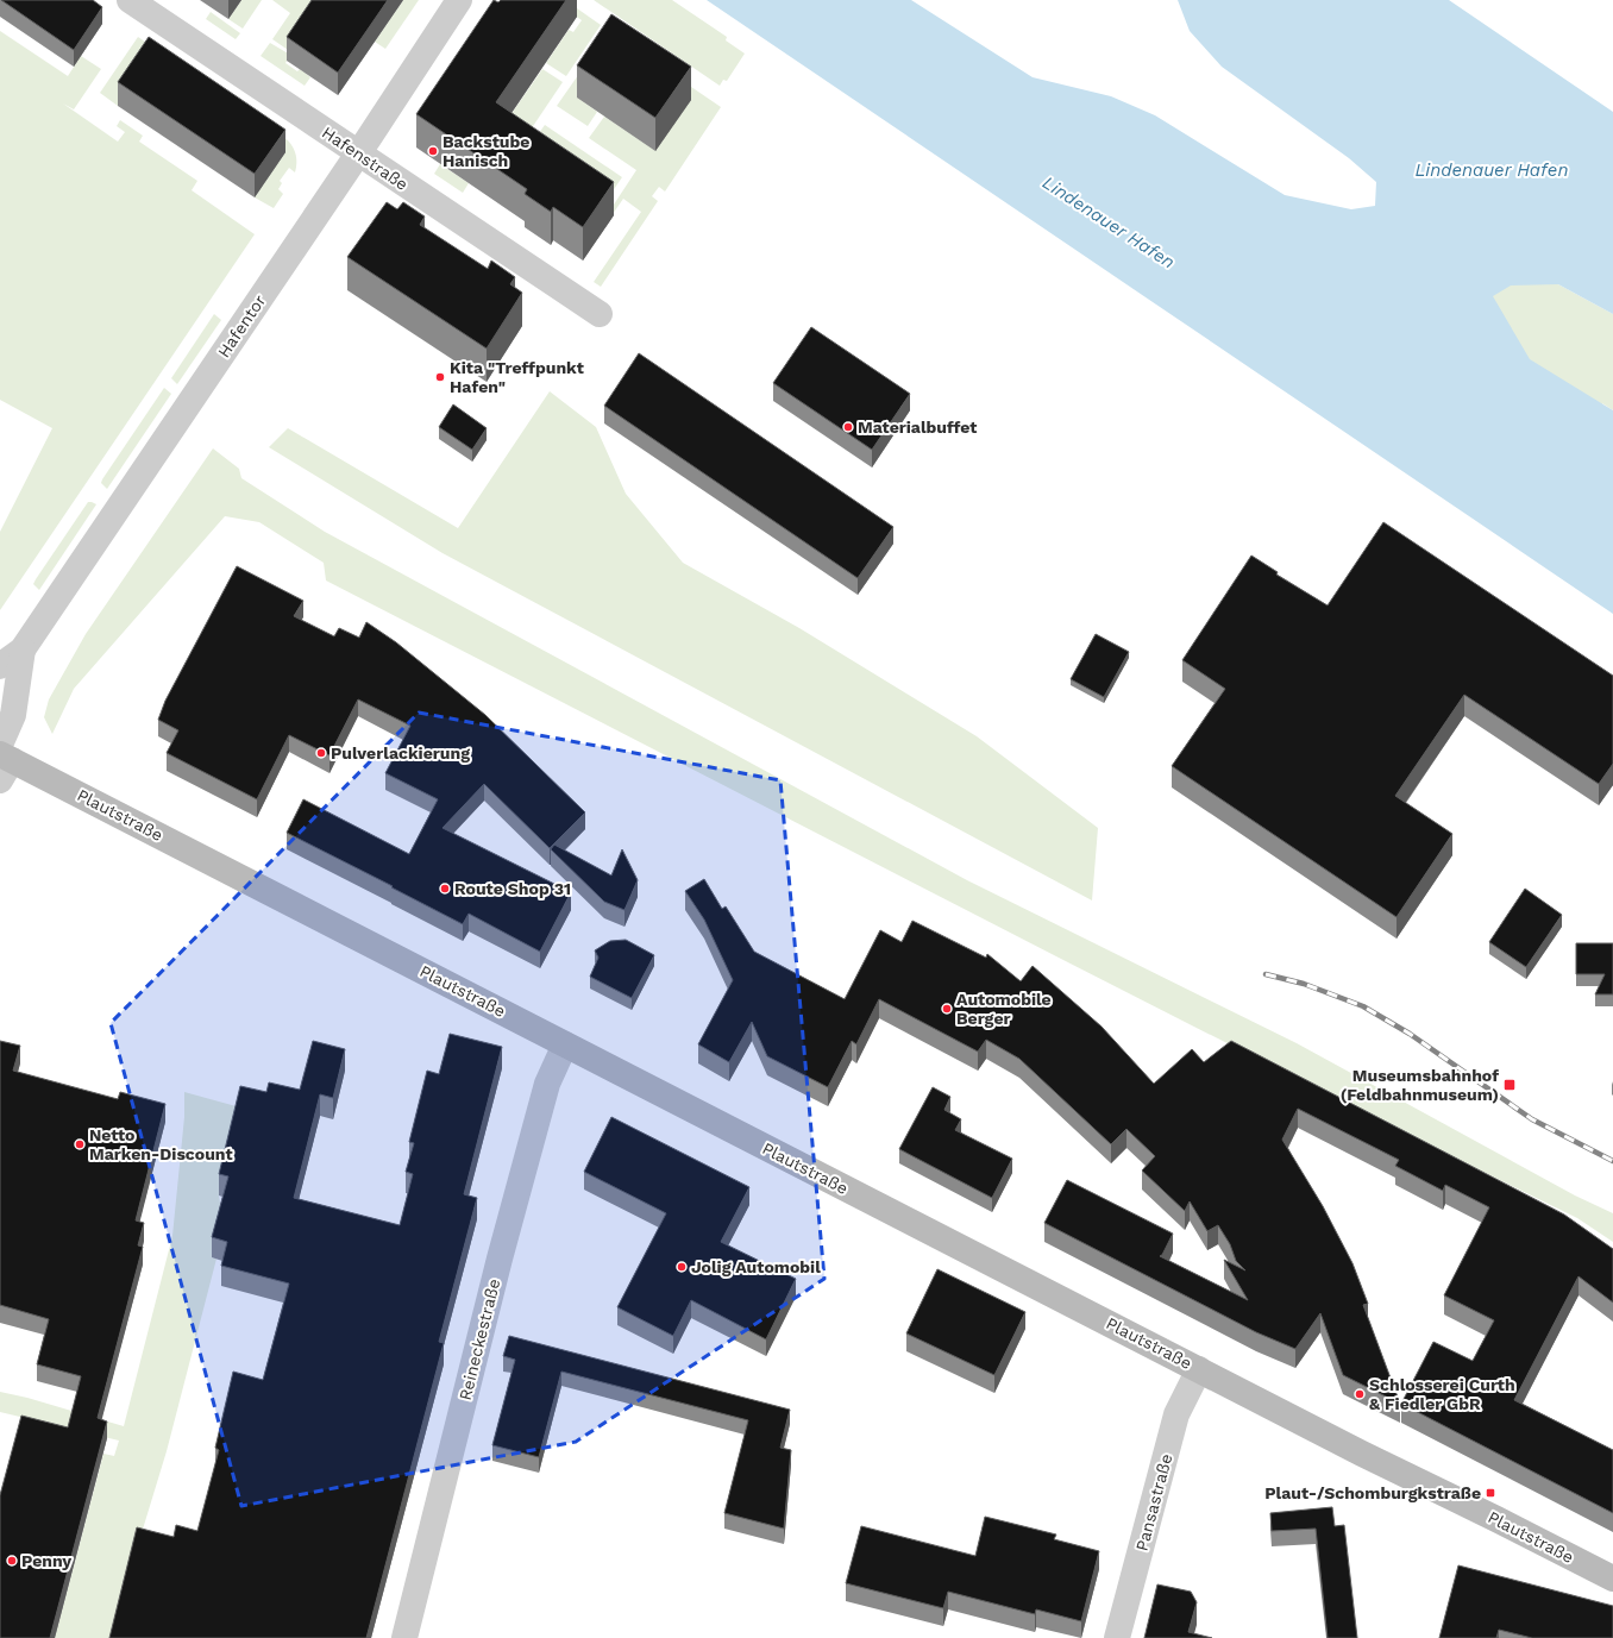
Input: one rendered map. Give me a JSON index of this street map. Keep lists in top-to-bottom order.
{
  "streets": {
    "main road": ["Plautstraße"],
    "street": [
      "Hafenstraße",
      "Hafentor",
      "Reineckestraße",
      "Pansastraße"
    ]
  },
  "crossings": [
    ["Hafenstraße", "Hafentor"],
    ["Hafentor", "Plautstraße"],
    ["Plautstraße", "Reineckestraße"],
    ["Plautstraße", "Pansastraße"]
  ],
  "water": ["Lindenauer Hafen"],
  "places": {
    "other": [
      "Backstube Hanisch",
      "Kita \"Treffpunkt Hafen\"",
      "Materialbuffet",
      "Pulverlackierung",
      "Route Shop 31",
      "Automobile Berger",
      "Netto Marken-Discount",
      "Jolig Automobil",
      "Schlosserei Curth & Fiedler GbR",
      "Penny"
    ],
    "transit": ["Museumsbahnhof (Feldbahnmuseum)", "Plaut-/Schomburgkstraße"]
  }
}
